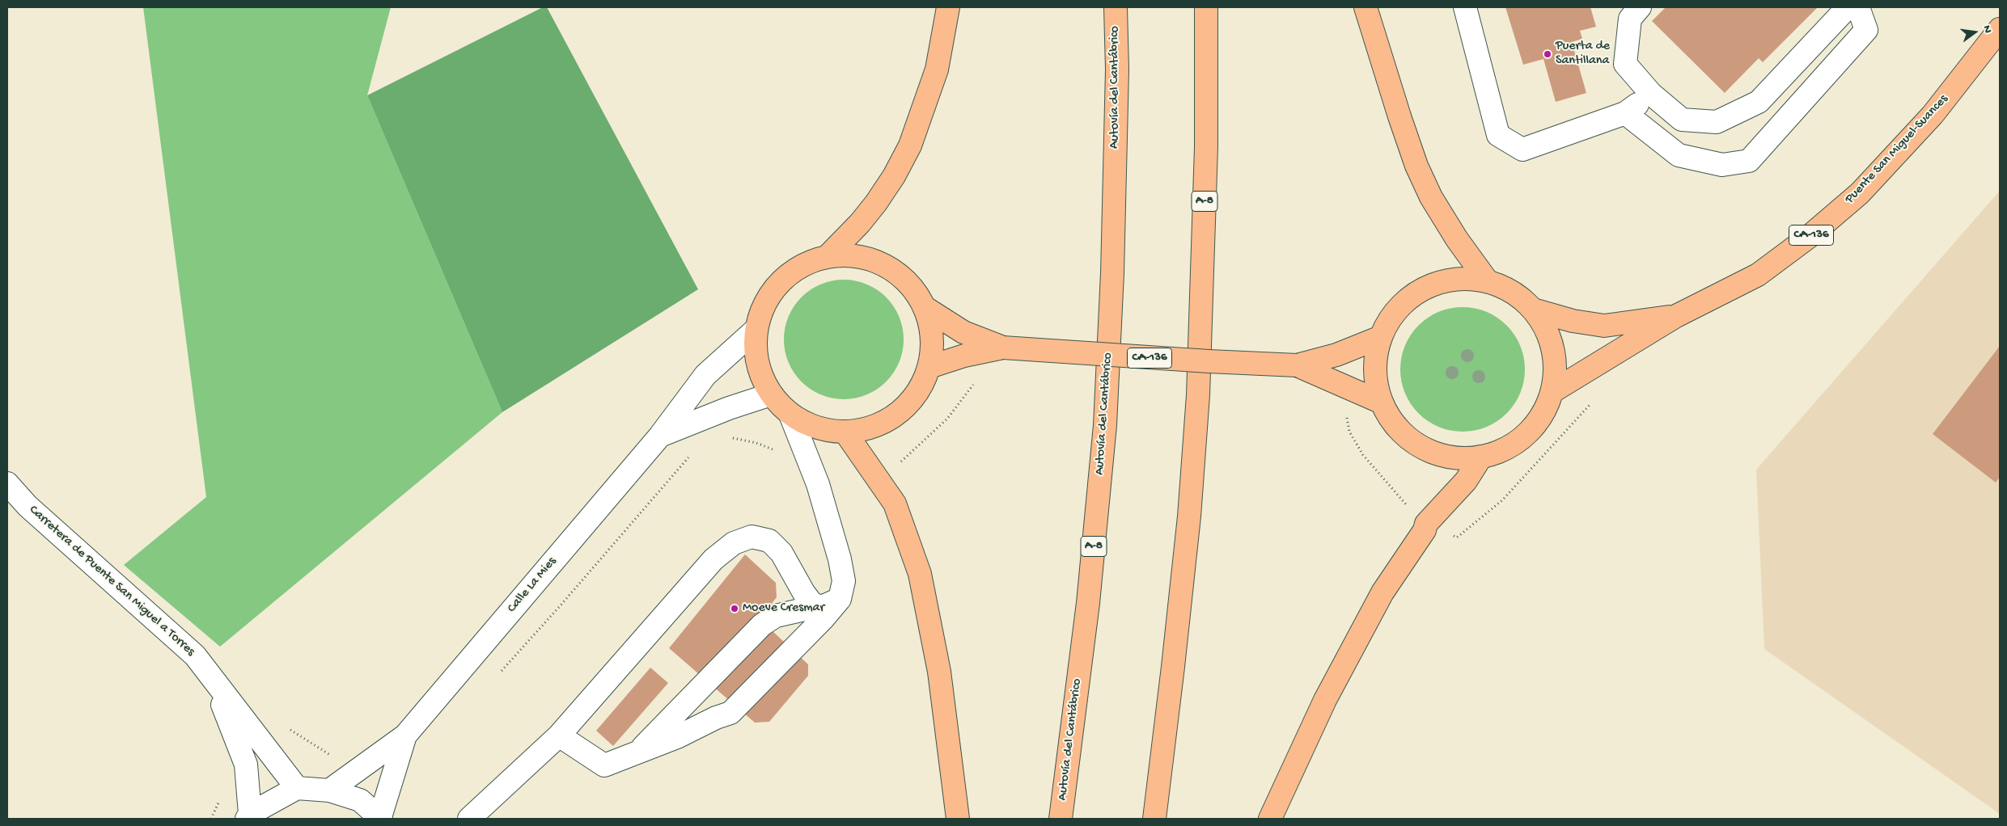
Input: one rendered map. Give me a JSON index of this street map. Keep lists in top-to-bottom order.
{
  "streets": {
    "main road": [
      "Autovía del Cantábrico",
      "Puente San Miguel-Suances",
      "A-8",
      "CA-136"
    ],
    "street": ["Carretera de Puente San Miguel a Torres", "Calle La Mies"]
  },
  "places": ["Puerta de Santillana", "Moeve Cresmar"],
  "north": "right"
}
